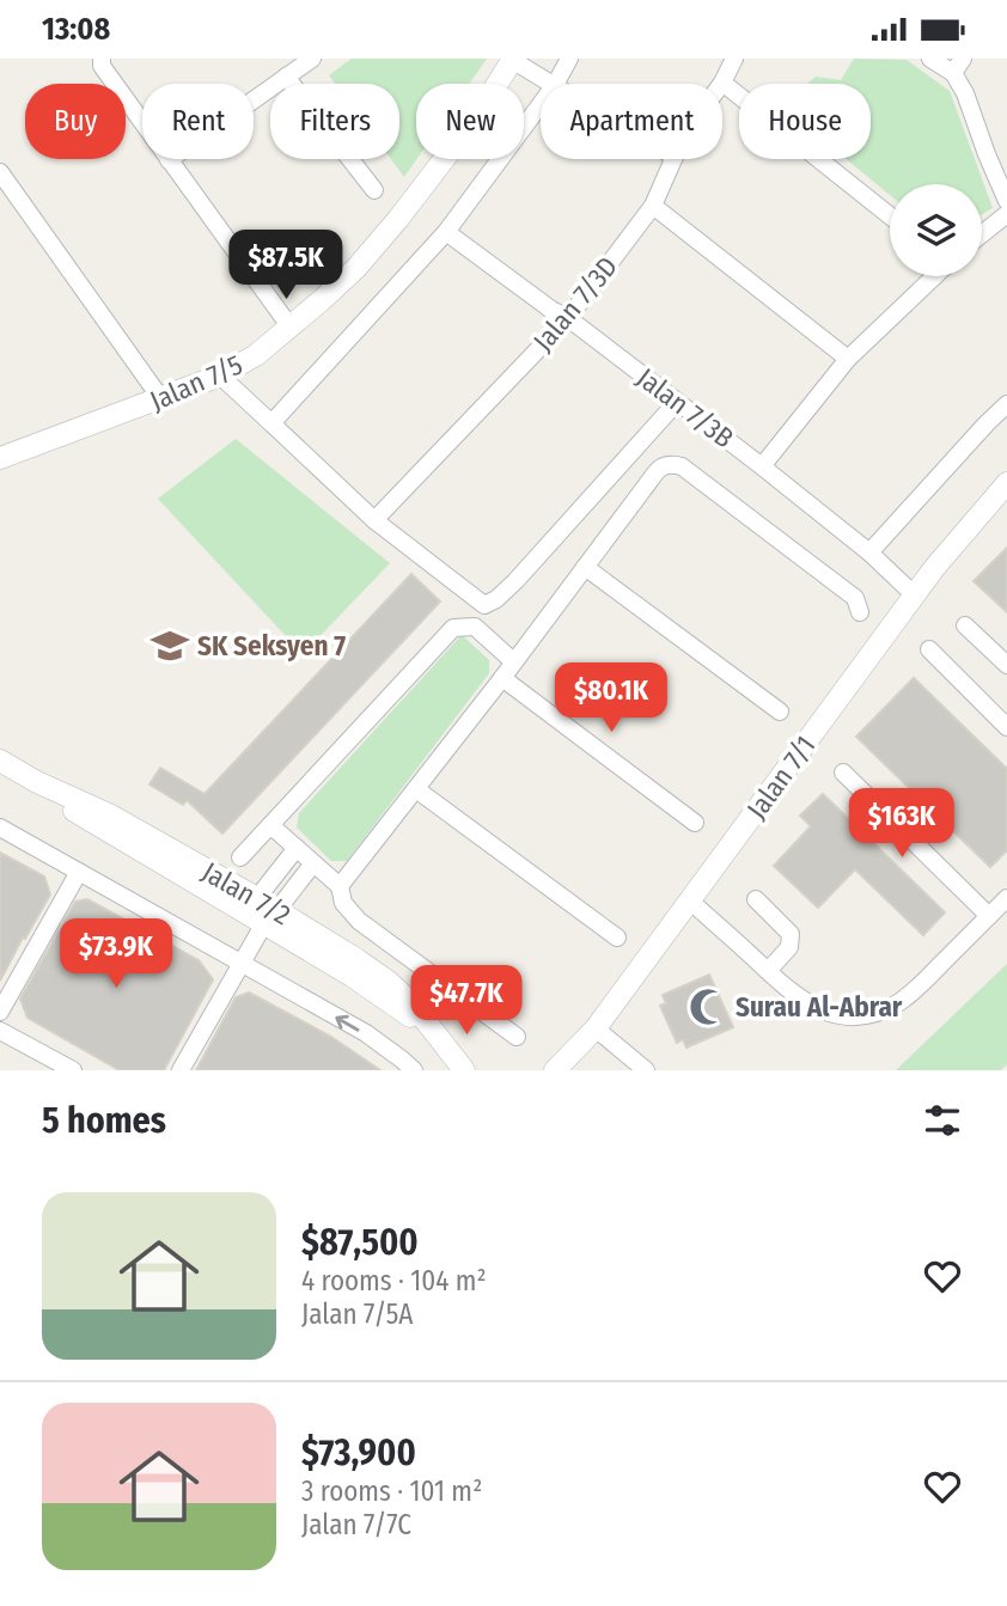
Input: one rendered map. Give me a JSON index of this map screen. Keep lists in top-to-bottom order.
{
  "streets": {
    "street": [
      "Jalan 7/3D",
      "Jalan 7/5",
      "Jalan 7/3B",
      "Jalan 7/1",
      "Jalan 7/2"
    ]
  },
  "crossings": [
    ["Jalan 7/3D", "Jalan 7/3B"],
    ["Jalan 7/3B", "Jalan 7/1"]
  ],
  "places": {
    "school or university": ["SK Seksyen 7"],
    "mosque": ["Surau Al-Abrar"]
  },
  "page": {
    "status": "13:08",
    "chip": [
      "Buy",
      "Rent",
      "Filters",
      "New",
      "Apartment",
      "House"
    ],
    "price": [
      "$87.5K",
      "$80.1K",
      "$163K",
      "$73.9K",
      "$47.7K"
    ],
    "heading": "5 homes",
    "list": [
      {
        "name": "$87,500",
        "note": "4 rooms · 104 m² · Jalan 7/5A"
      },
      {
        "name": "$73,900",
        "note": "3 rooms · 101 m² · Jalan 7/7C"
      }
    ]
  }
}
